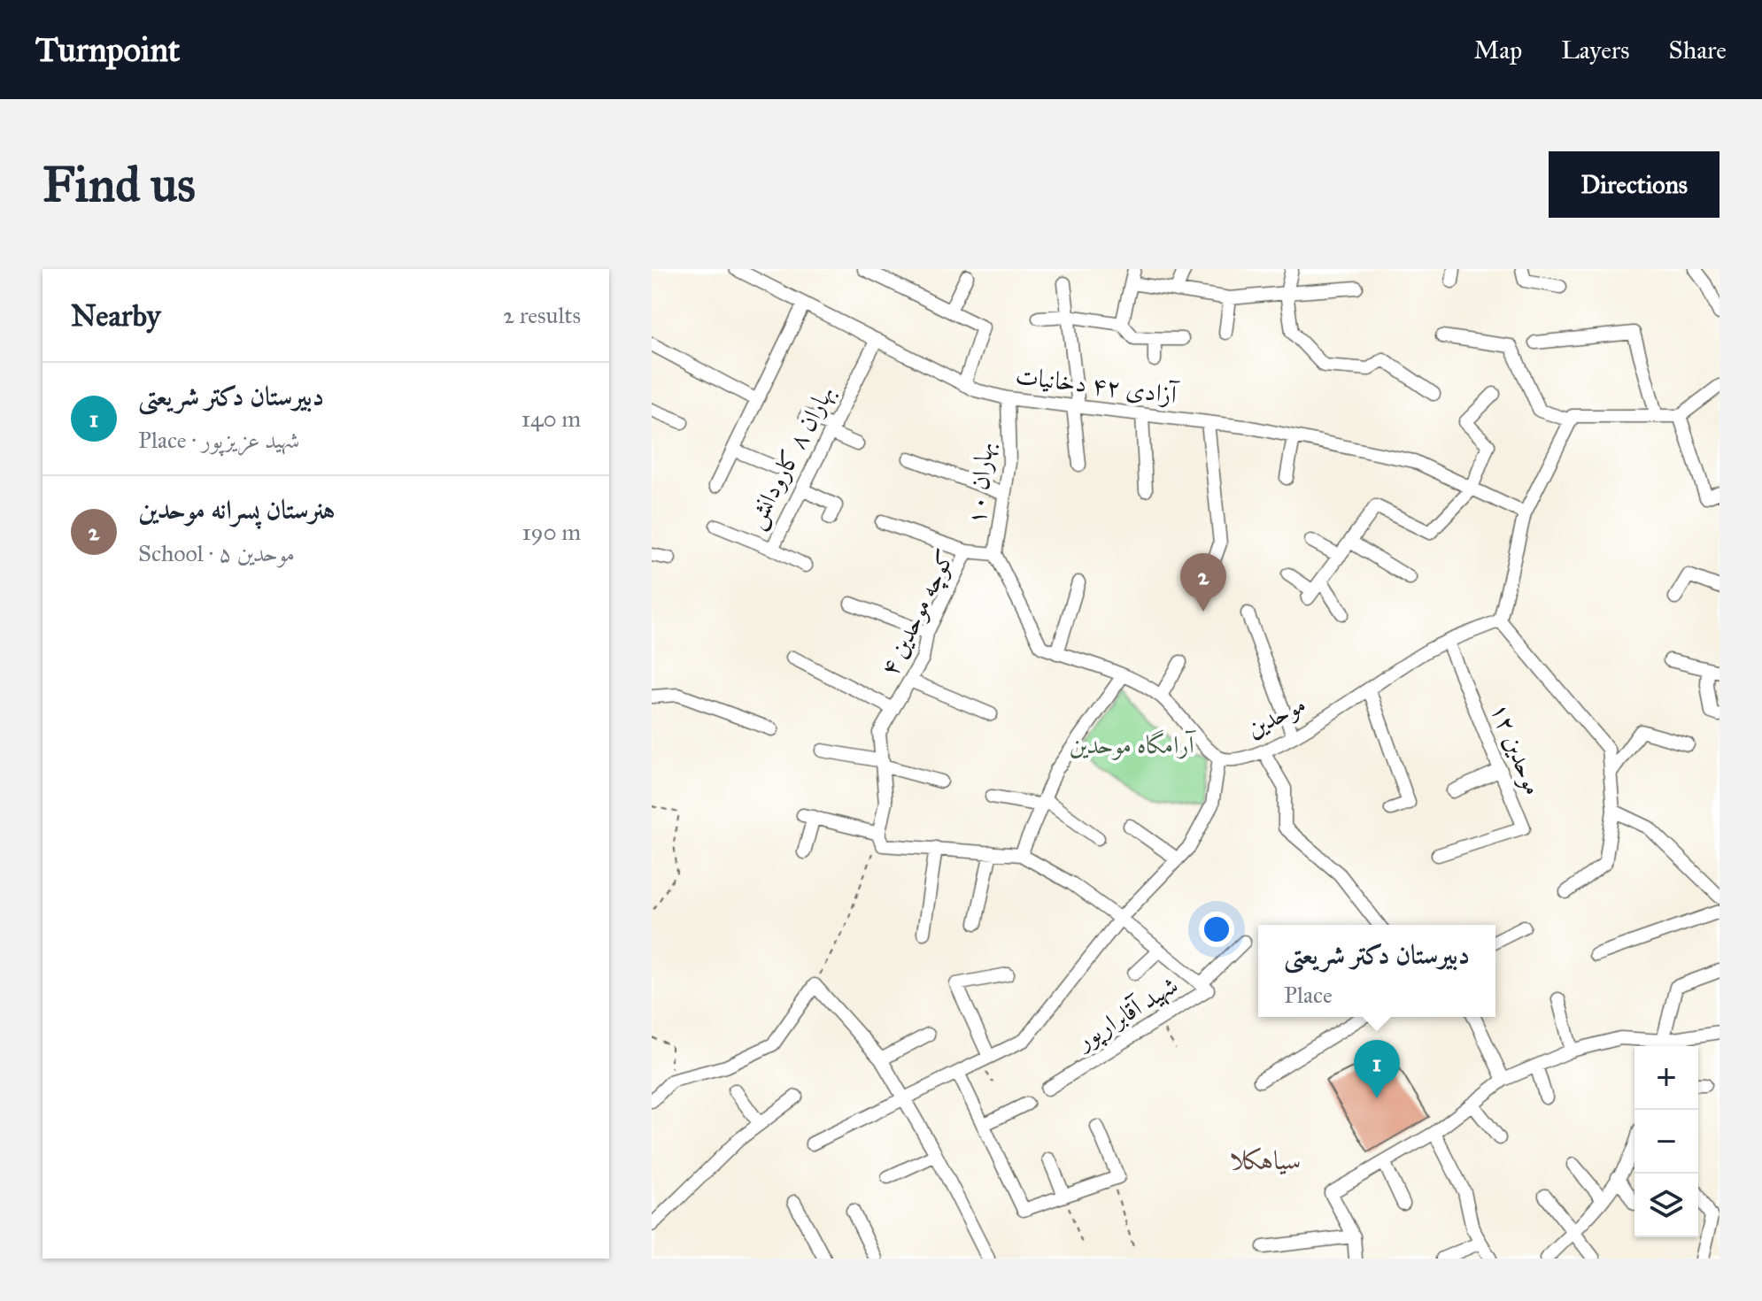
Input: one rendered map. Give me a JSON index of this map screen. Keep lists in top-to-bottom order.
{
  "streets": {
    "street": [
      "آزادی ۴۲ دخانیات",
      "بهاران ۸ کارودانش",
      "بهاران ۱۰",
      "کوچه موحدین ۴",
      "موحدین",
      "موحدین ۱۲",
      "شهید آقابرارپور"
    ]
  },
  "crossings": [
    ["آزادی ۴۲ دخانیات", "بهاران ۸ کارودانش"],
    ["آزادی ۴۲ دخانیات", "بهاران ۱۰"],
    ["بهاران ۱۰", "کوچه موحدین ۴"],
    ["موحدین", "موحدین ۱۲"]
  ],
  "districts": ["سیاهکلا"],
  "parks": ["آرامگاه موحدین"],
  "page": {
    "header": "Turnpoint",
    "nav": ["Map", "Layers", "Share"],
    "buttons": "Directions",
    "title": "Find us",
    "heading": ["Nearby", "2 results"],
    "list": [
      {
        "mark": "1",
        "name": "دبیرستان دکتر شریعتی",
        "note": "Place · شهید عزیزپور",
        "value": "140 m"
      },
      {
        "mark": "2",
        "name": "هنرستان پسرانه موحدین",
        "note": "School · موحدین ۵",
        "value": "190 m"
      }
    ],
    "pins": ["2", "1"],
    "popup": ["دبیرستان دکتر شریعتی", "Place"],
    "map_buttons": ["+", "−"]
  }
}
